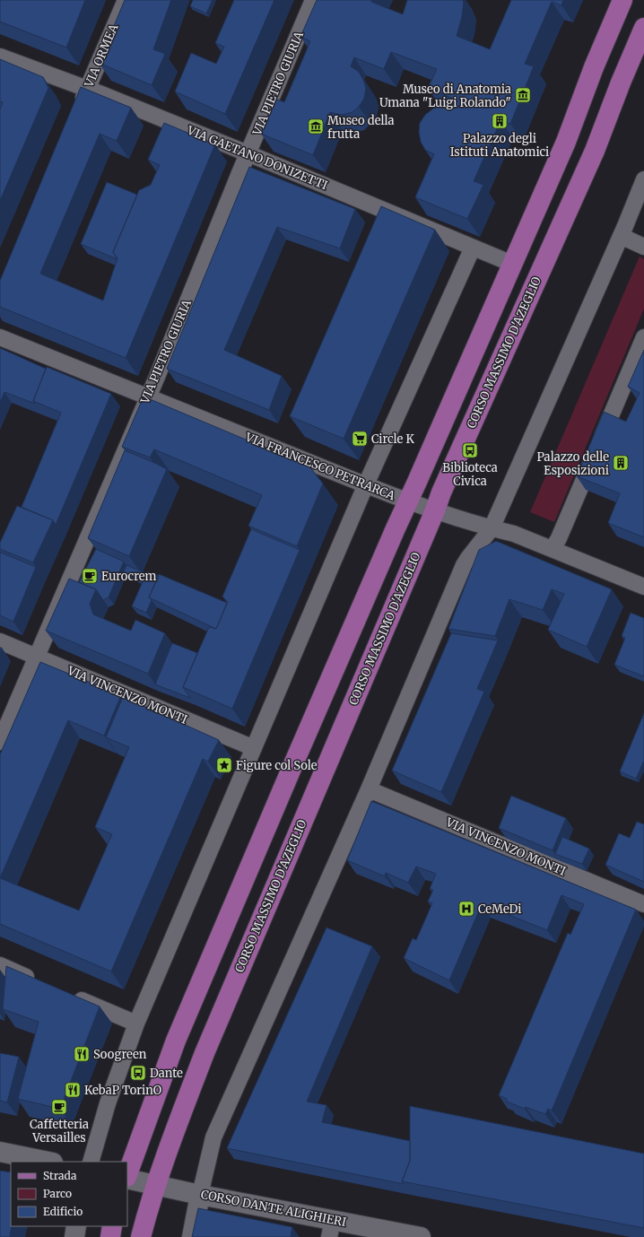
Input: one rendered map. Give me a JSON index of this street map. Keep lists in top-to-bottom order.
{
  "streets": {
    "main road": ["CORSO MASSIMO D'AZEGLIO"],
    "street": [
      "VIA ORMEA",
      "VIA PIETRO GIURIA",
      "VIA GAETANO DONIZETTI",
      "VIA FRANCESCO PETRARCA",
      "VIA VINCENZO MONTI",
      "CORSO DANTE ALIGHIERI"
    ]
  },
  "crossings": [
    ["VIA ORMEA", "VIA GAETANO DONIZETTI"],
    ["VIA PIETRO GIURIA", "VIA GAETANO DONIZETTI"],
    ["VIA PIETRO GIURIA", "VIA FRANCESCO PETRARCA"],
    ["VIA PIETRO GIURIA", "VIA VINCENZO MONTI"],
    ["CORSO MASSIMO D'AZEGLIO", "VIA FRANCESCO PETRARCA"],
    ["CORSO MASSIMO D'AZEGLIO", "CORSO DANTE ALIGHIERI"]
  ],
  "places": {
    "museum": ["Museo di Anatomia Umana \"Luigi Rolando\"", "Museo della frutta"],
    "building": ["Palazzo degli Istituti Anatomici", "Palazzo delle Esposizioni"],
    "supermarket": ["Circle K"],
    "bus stop": ["Biblioteca Civica", "Dante"],
    "cafe": ["Eurocrem", "Caffetteria Versailles"],
    "place": ["Figure col Sole"],
    "hospital": ["CeMeDi"],
    "restaurant": ["Soogreen", "KebaP TorinO"]
  },
  "legend": ["Strada", "Parco", "Edificio"]
}
